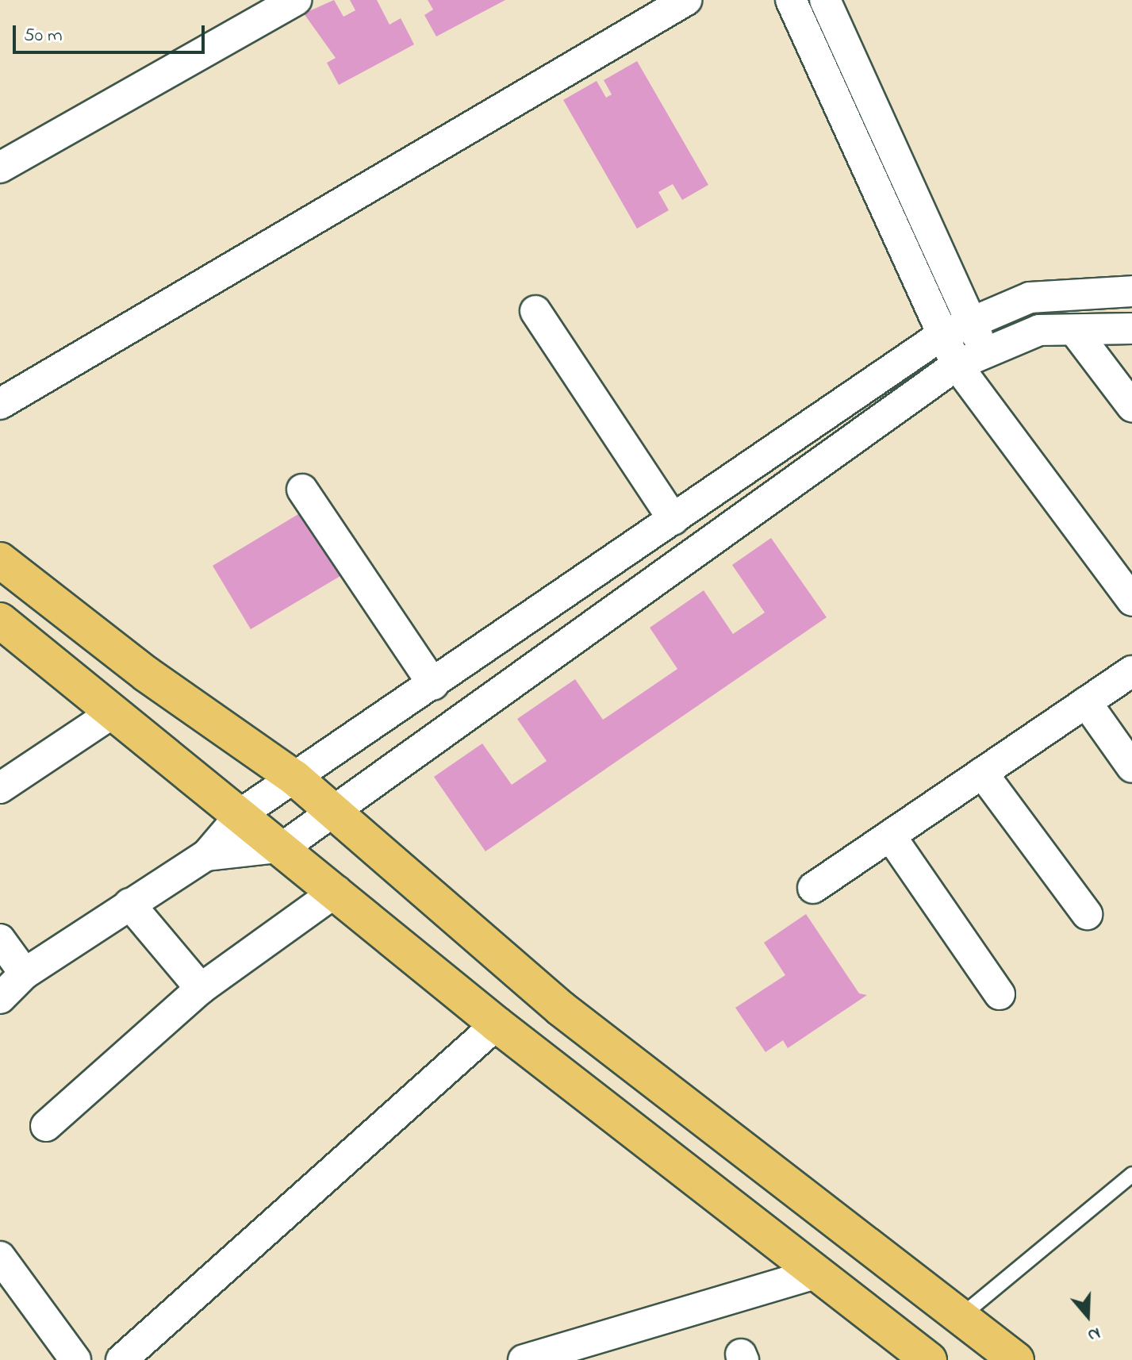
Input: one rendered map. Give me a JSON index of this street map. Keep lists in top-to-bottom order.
{
  "scale_bar": "50 m",
  "north": "bottom"
}
